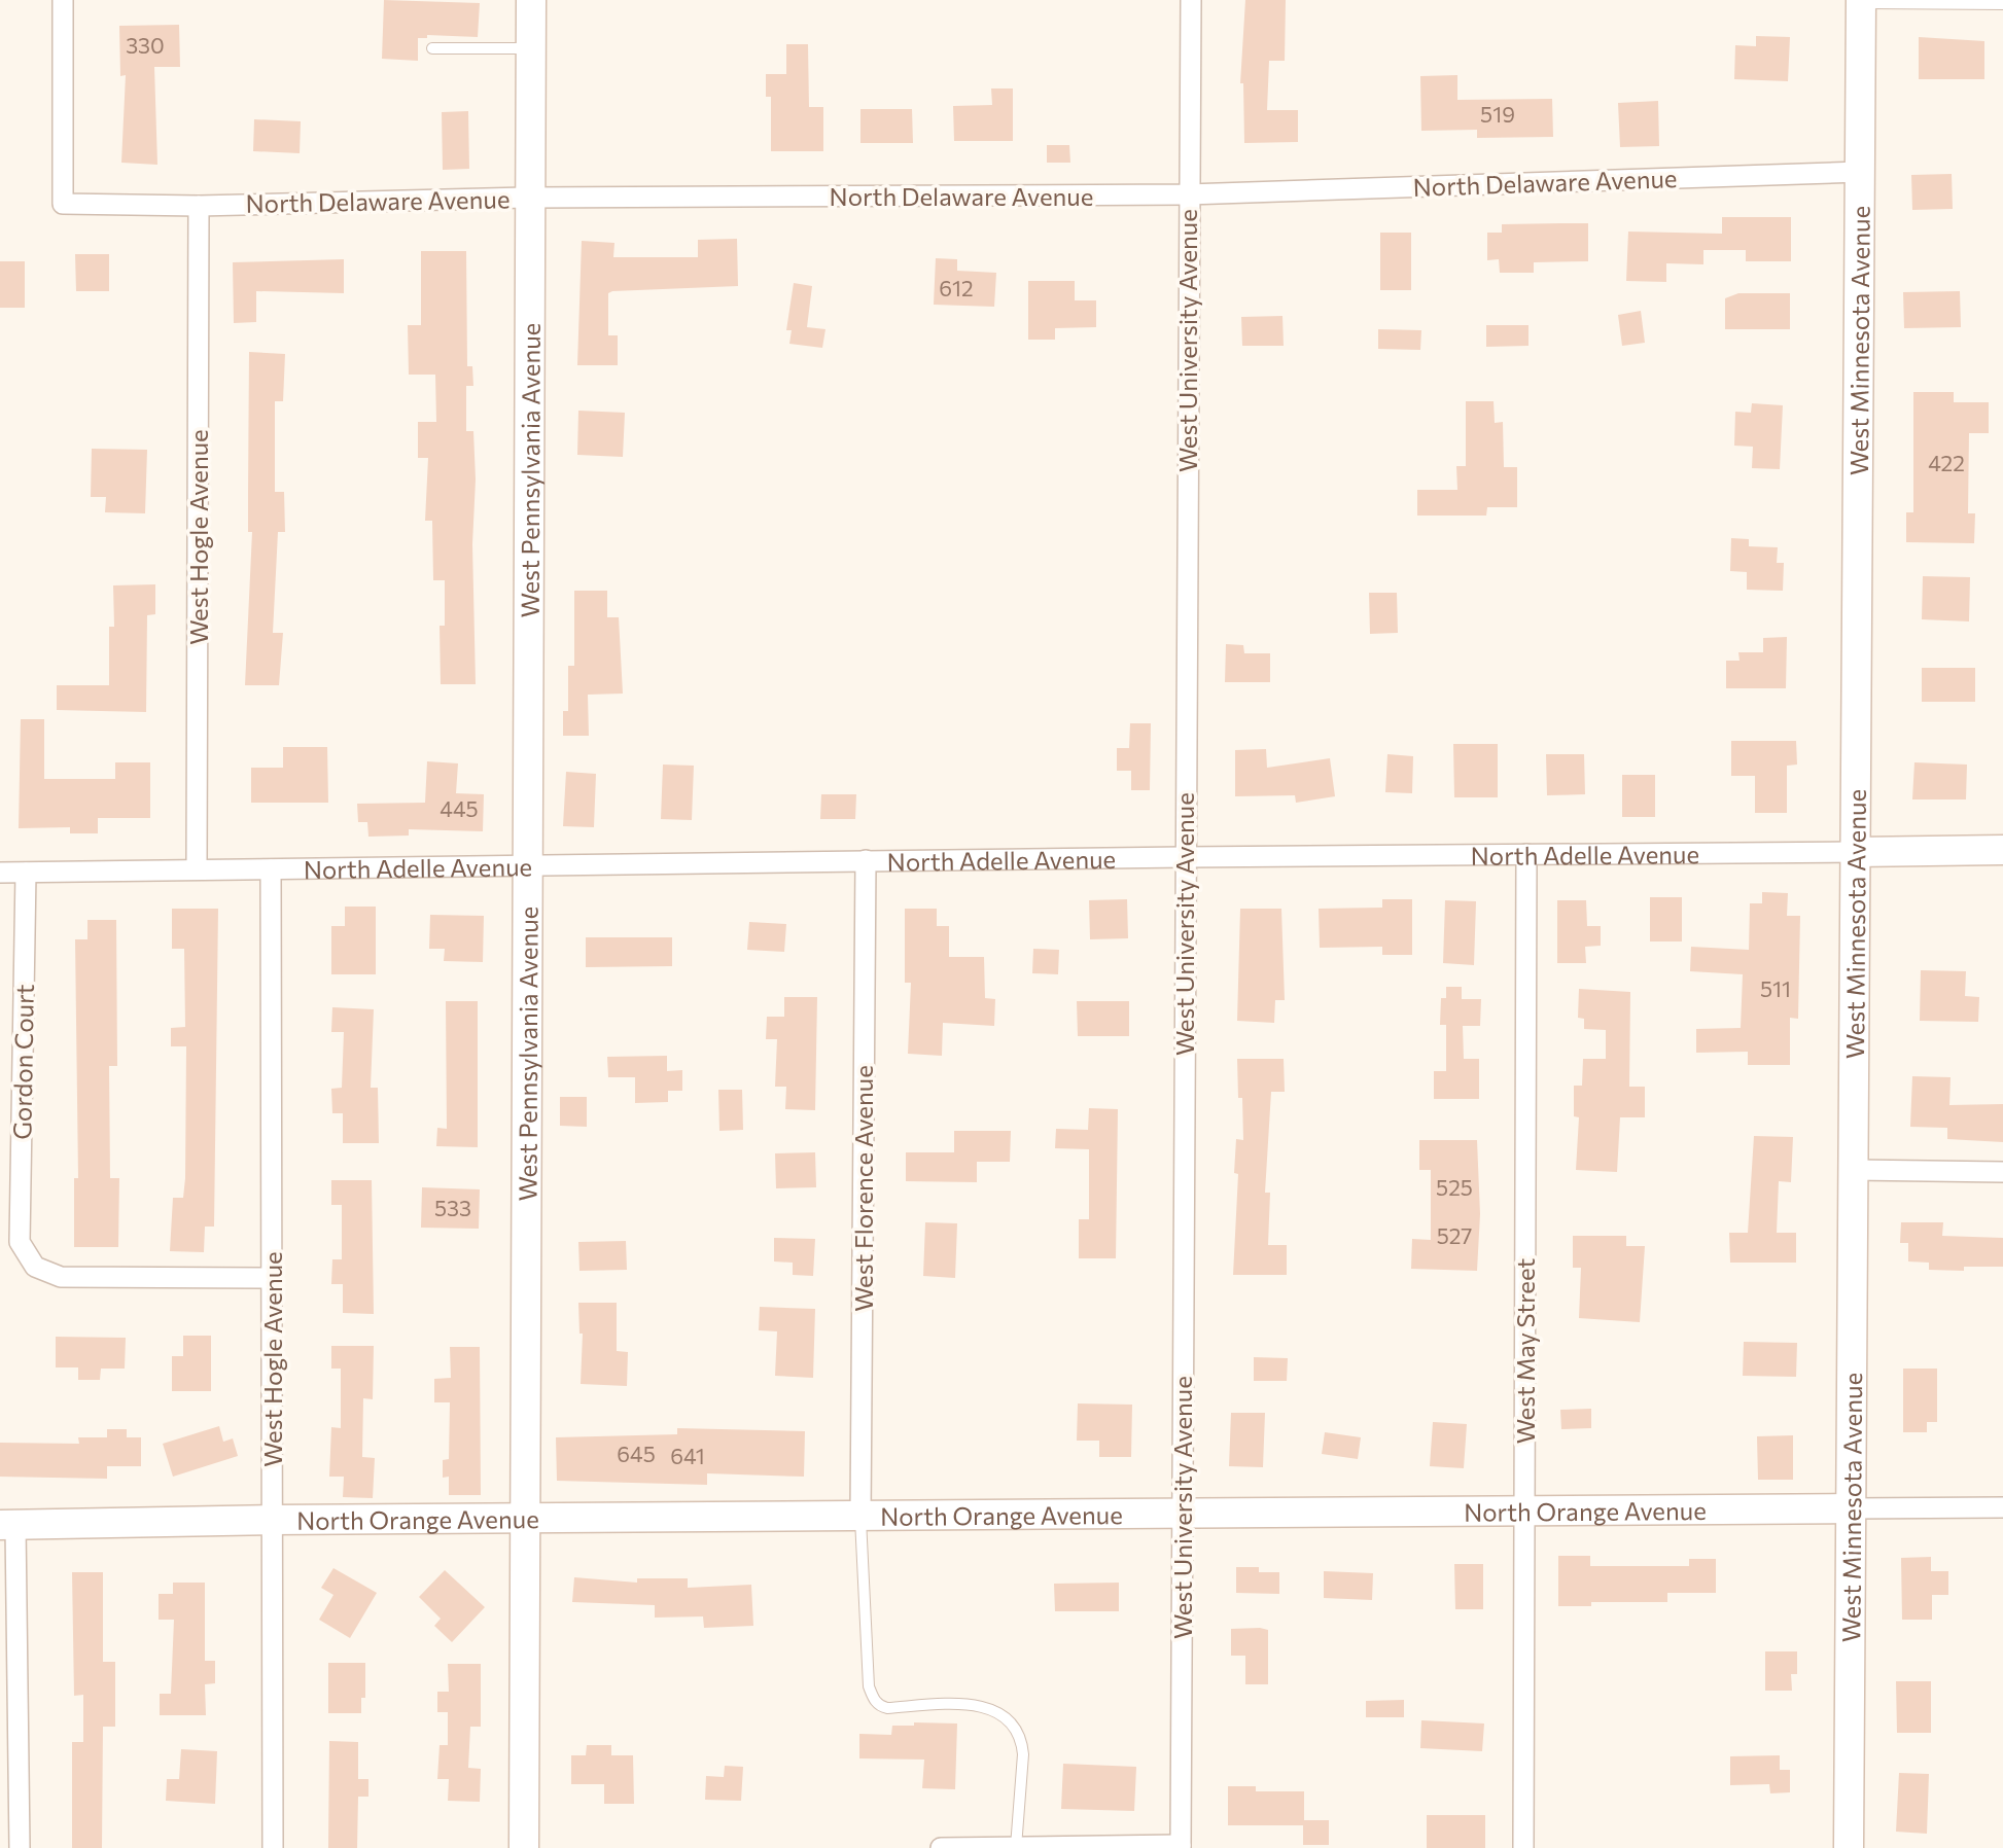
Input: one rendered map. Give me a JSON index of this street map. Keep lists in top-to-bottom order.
{
  "streets": {
    "street": [
      "North Delaware Avenue",
      "West University Avenue",
      "West Minnesota Avenue",
      "West Pennsylvania Avenue",
      "West Hogle Avenue",
      "North Adelle Avenue",
      "Gordon Court",
      "West Florence Avenue",
      "West May Street",
      "North Orange Avenue"
    ]
  },
  "crossings": [
    ["North Delaware Avenue", "West University Avenue"],
    ["North Delaware Avenue", "West Minnesota Avenue"],
    ["North Delaware Avenue", "West Pennsylvania Avenue"],
    ["North Delaware Avenue", "West Hogle Avenue"],
    ["West University Avenue", "North Adelle Avenue"],
    ["West University Avenue", "North Orange Avenue"],
    ["West Minnesota Avenue", "North Adelle Avenue"],
    ["West Minnesota Avenue", "North Orange Avenue"],
    ["West Pennsylvania Avenue", "North Adelle Avenue"],
    ["West Pennsylvania Avenue", "North Orange Avenue"],
    ["West Hogle Avenue", "North Adelle Avenue"],
    ["West Hogle Avenue", "Gordon Court"],
    ["West Hogle Avenue", "North Orange Avenue"],
    ["North Adelle Avenue", "Gordon Court"],
    ["North Adelle Avenue", "West Florence Avenue"],
    ["North Adelle Avenue", "West May Street"],
    ["West Florence Avenue", "North Orange Avenue"],
    ["West May Street", "North Orange Avenue"]
  ],
  "house_numbers": [
    "330",
    "519",
    "612",
    "422",
    "445",
    "511",
    "525",
    "533",
    "527",
    "645",
    "641"
  ]
}
